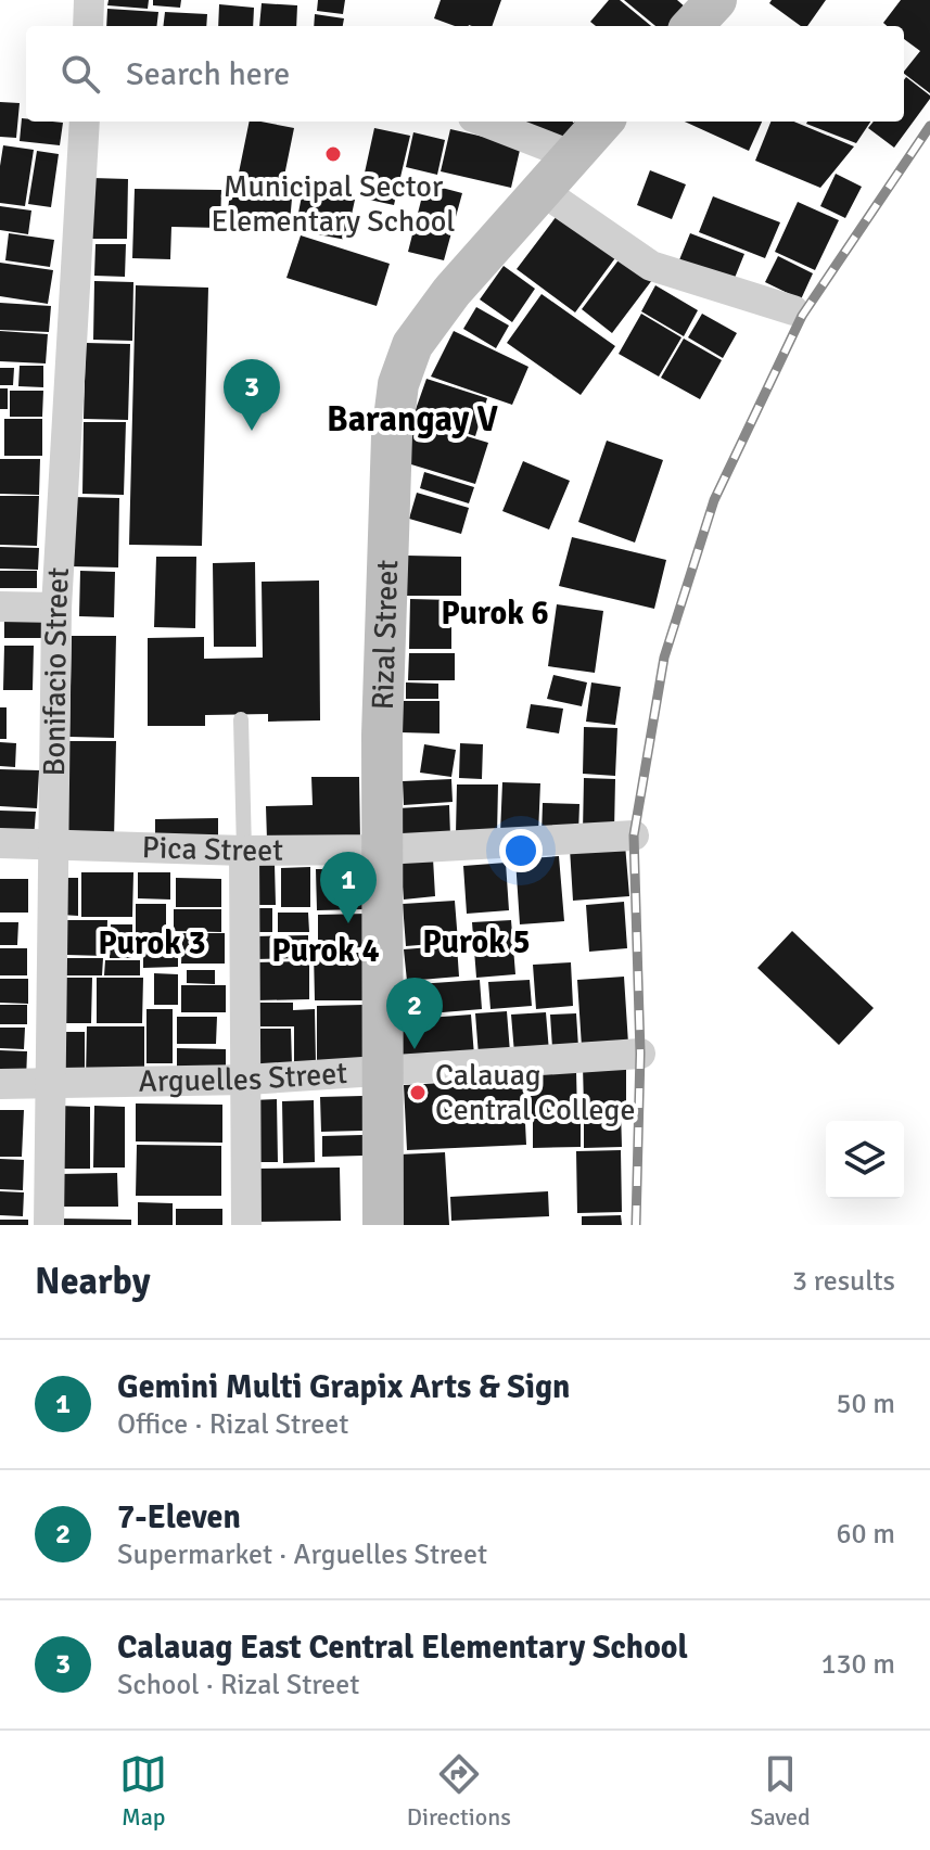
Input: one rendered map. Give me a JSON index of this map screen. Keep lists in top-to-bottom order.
{
  "streets": {
    "street": [
      "Rizal Street",
      "Bonifacio Street",
      "Pica Street",
      "Arguelles Street"
    ]
  },
  "crossings": [
    ["Rizal Street", "Pica Street"],
    ["Rizal Street", "Arguelles Street"],
    ["Bonifacio Street", "Pica Street"],
    ["Bonifacio Street", "Arguelles Street"]
  ],
  "districts": [
    "Barangay V",
    "Purok 6",
    "Purok 5",
    "Purok 3",
    "Purok 4"
  ],
  "places": ["Municipal Sector Elementary School", "Calauag Central College"],
  "page": {
    "search": "Search here",
    "pins": ["3", "1", "2"],
    "heading": ["Nearby", "3 results"],
    "list": [
      {
        "mark": "1",
        "name": "Gemini Multi Grapix Arts & Sign",
        "note": "Office · Rizal Street",
        "value": "50 m"
      },
      {
        "mark": "2",
        "name": "7-Eleven",
        "note": "Supermarket · Arguelles Street",
        "value": "60 m"
      },
      {
        "mark": "3",
        "name": "Calauag East Central Elementary School",
        "note": "School · Rizal Street",
        "value": "130 m"
      }
    ],
    "nav": ["Map", "Directions", "Saved"]
  }
}
